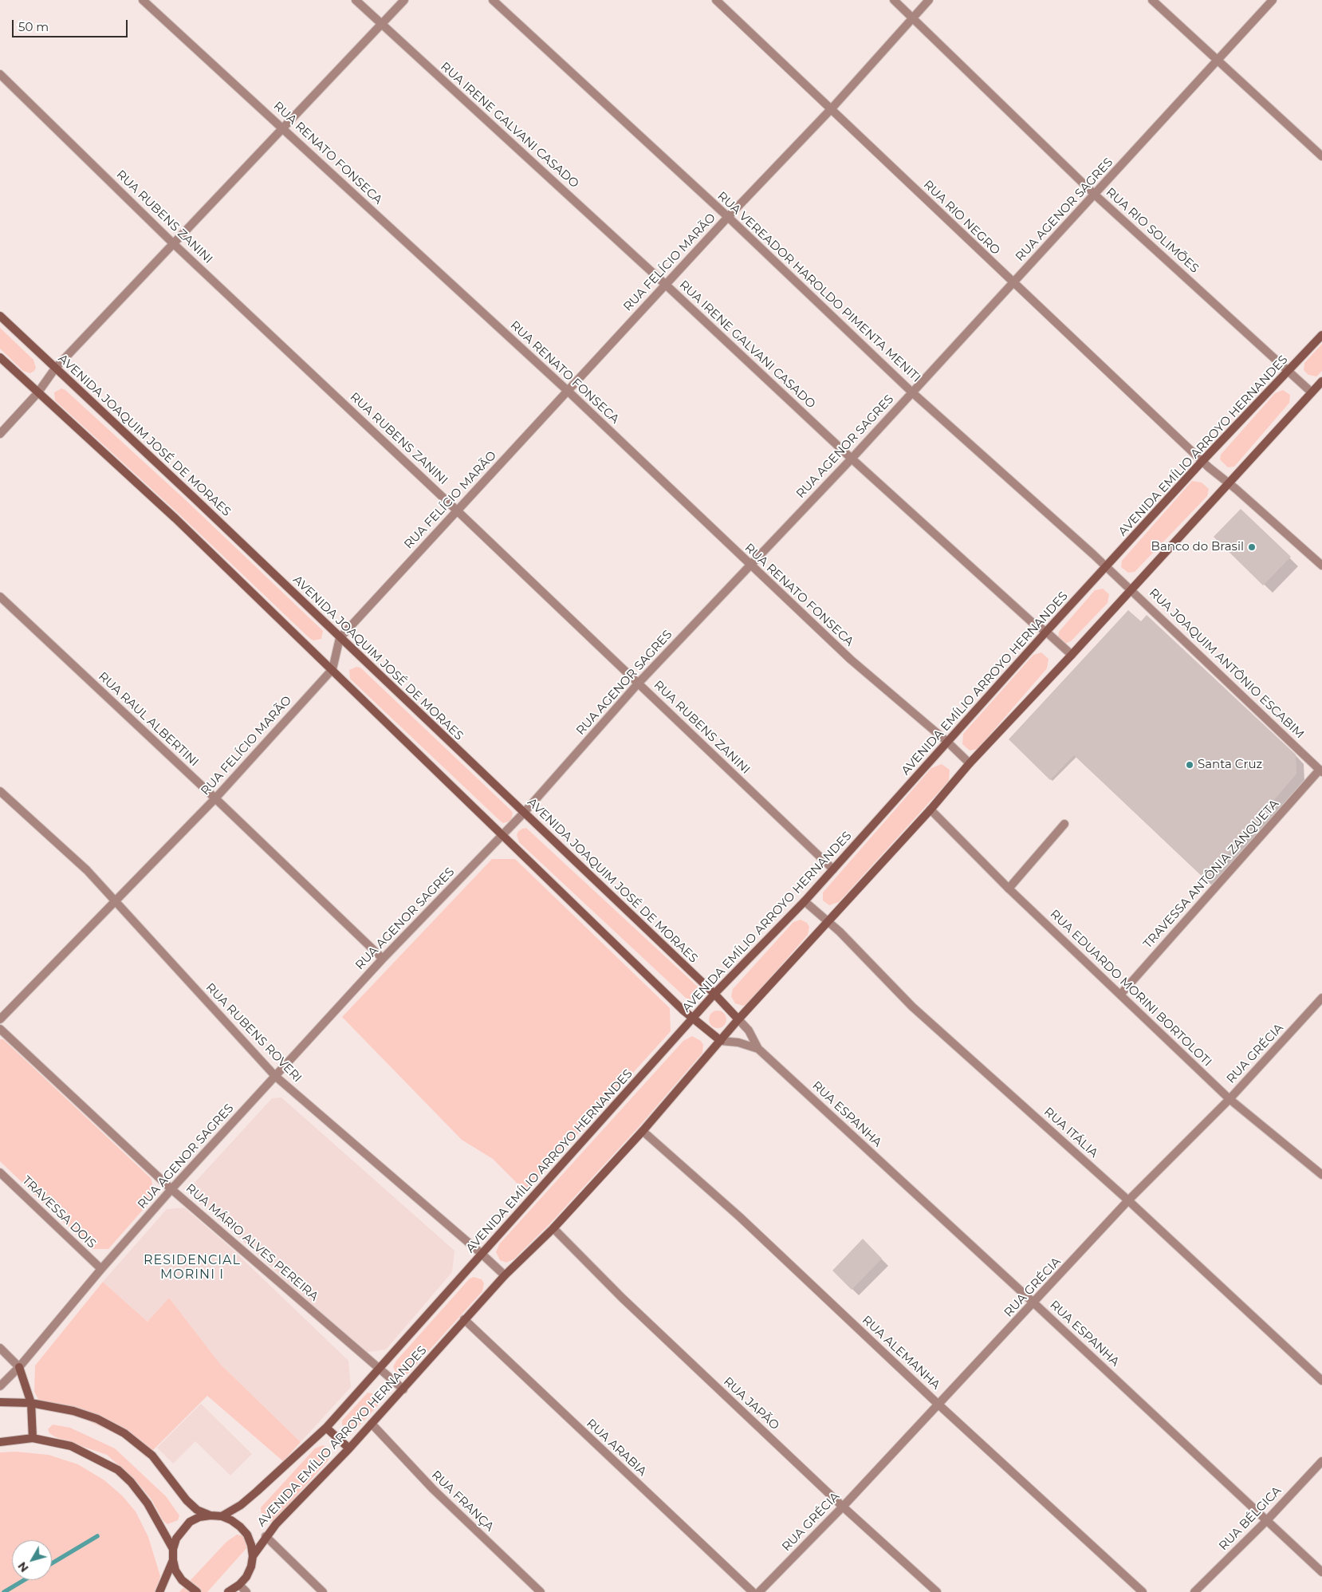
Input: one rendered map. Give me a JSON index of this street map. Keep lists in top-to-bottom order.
{
  "streets": {
    "main road": ["AVENIDA JOAQUIM JOSÉ DE MORAES", "AVENIDA EMÍLIO ARROYO HERNANDES"],
    "street": [
      "RUA IRENE GALVANI CASADO",
      "RUA RENATO FONSECA",
      "RUA AGENOR SAGRES",
      "RUA RUBENS ZANINI",
      "RUA RIO NEGRO",
      "RUA RIO SOLIMÕES",
      "RUA FELÍCIO MARÃO",
      "RUA VEREADOR HAROLDO PIMENTA MENITI",
      "RUA JOAQUIM ANTÔNIO ESCABIM",
      "RUA RAUL ALBERTINI",
      "TRAVESSA ANTÔNIA ZANQUETA",
      "RUA EDUARDO MORINI BORTOLOTI",
      "RUA RUBENS ROVERI",
      "RUA GRÉCIA",
      "RUA ESPANHA",
      "RUA ITÁLIA",
      "TRAVESSA DOIS",
      "RUA MÁRIO ALVES PEREIRA",
      "RUA ALEMANHA",
      "RUA JAPÃO",
      "RUA ARABIA",
      "RUA FRANÇA",
      "RUA BÉLGICA"
    ]
  },
  "crossings": [
    ["RUA IRENE GALVANI CASADO", "RUA AGENOR SAGRES"],
    ["RUA IRENE GALVANI CASADO", "RUA FELÍCIO MARÃO"],
    ["RUA IRENE GALVANI CASADO", "AVENIDA EMÍLIO ARROYO HERNANDES"],
    ["RUA RENATO FONSECA", "RUA AGENOR SAGRES"],
    ["RUA RENATO FONSECA", "RUA FELÍCIO MARÃO"],
    ["RUA RENATO FONSECA", "AVENIDA EMÍLIO ARROYO HERNANDES"],
    ["RUA AGENOR SAGRES", "RUA RUBENS ZANINI"],
    ["RUA AGENOR SAGRES", "RUA RIO NEGRO"],
    ["RUA AGENOR SAGRES", "RUA RIO SOLIMÕES"],
    ["RUA AGENOR SAGRES", "RUA VEREADOR HAROLDO PIMENTA MENITI"],
    ["RUA AGENOR SAGRES", "AVENIDA JOAQUIM JOSÉ DE MORAES"],
    ["RUA AGENOR SAGRES", "RUA RAUL ALBERTINI"],
    ["RUA AGENOR SAGRES", "RUA RUBENS ROVERI"],
    ["RUA AGENOR SAGRES", "TRAVESSA DOIS"],
    ["RUA AGENOR SAGRES", "RUA MÁRIO ALVES PEREIRA"],
    ["RUA RUBENS ZANINI", "RUA FELÍCIO MARÃO"],
    ["RUA RUBENS ZANINI", "AVENIDA EMÍLIO ARROYO HERNANDES"],
    ["RUA RIO NEGRO", "RUA FELÍCIO MARÃO"],
    ["RUA RIO NEGRO", "AVENIDA EMÍLIO ARROYO HERNANDES"],
    ["RUA RIO SOLIMÕES", "RUA FELÍCIO MARÃO"],
    ["RUA RIO SOLIMÕES", "AVENIDA EMÍLIO ARROYO HERNANDES"],
    ["RUA FELÍCIO MARÃO", "RUA VEREADOR HAROLDO PIMENTA MENITI"],
    ["RUA FELÍCIO MARÃO", "AVENIDA JOAQUIM JOSÉ DE MORAES"],
    ["RUA FELÍCIO MARÃO", "RUA RAUL ALBERTINI"],
    ["RUA FELÍCIO MARÃO", "RUA RUBENS ROVERI"],
    ["RUA VEREADOR HAROLDO PIMENTA MENITI", "AVENIDA EMÍLIO ARROYO HERNANDES"],
    ["RUA VEREADOR HAROLDO PIMENTA MENITI", "RUA JOAQUIM ANTÔNIO ESCABIM"],
    ["AVENIDA JOAQUIM JOSÉ DE MORAES", "AVENIDA EMÍLIO ARROYO HERNANDES"],
    ["AVENIDA JOAQUIM JOSÉ DE MORAES", "RUA ESPANHA"],
    ["AVENIDA EMÍLIO ARROYO HERNANDES", "RUA JOAQUIM ANTÔNIO ESCABIM"],
    ["AVENIDA EMÍLIO ARROYO HERNANDES", "RUA EDUARDO MORINI BORTOLOTI"],
    ["AVENIDA EMÍLIO ARROYO HERNANDES", "RUA RUBENS ROVERI"],
    ["AVENIDA EMÍLIO ARROYO HERNANDES", "RUA ESPANHA"],
    ["AVENIDA EMÍLIO ARROYO HERNANDES", "RUA ITÁLIA"],
    ["AVENIDA EMÍLIO ARROYO HERNANDES", "RUA MÁRIO ALVES PEREIRA"],
    ["AVENIDA EMÍLIO ARROYO HERNANDES", "RUA ALEMANHA"],
    ["AVENIDA EMÍLIO ARROYO HERNANDES", "RUA JAPÃO"],
    ["AVENIDA EMÍLIO ARROYO HERNANDES", "RUA ARABIA"],
    ["AVENIDA EMÍLIO ARROYO HERNANDES", "RUA FRANÇA"],
    ["RUA JOAQUIM ANTÔNIO ESCABIM", "TRAVESSA ANTÔNIA ZANQUETA"],
    ["TRAVESSA ANTÔNIA ZANQUETA", "RUA EDUARDO MORINI BORTOLOTI"],
    ["RUA EDUARDO MORINI BORTOLOTI", "RUA GRÉCIA"],
    ["RUA GRÉCIA", "RUA ESPANHA"],
    ["RUA GRÉCIA", "RUA ITÁLIA"],
    ["RUA GRÉCIA", "RUA ALEMANHA"],
    ["RUA GRÉCIA", "RUA JAPÃO"],
    ["RUA ESPANHA", "RUA BÉLGICA"]
  ],
  "districts": ["RESIDENCIAL MORINI I"],
  "places": ["Banco do Brasil", "Santa Cruz"],
  "scale_bar": "50 m",
  "north": "bottom left"
}
